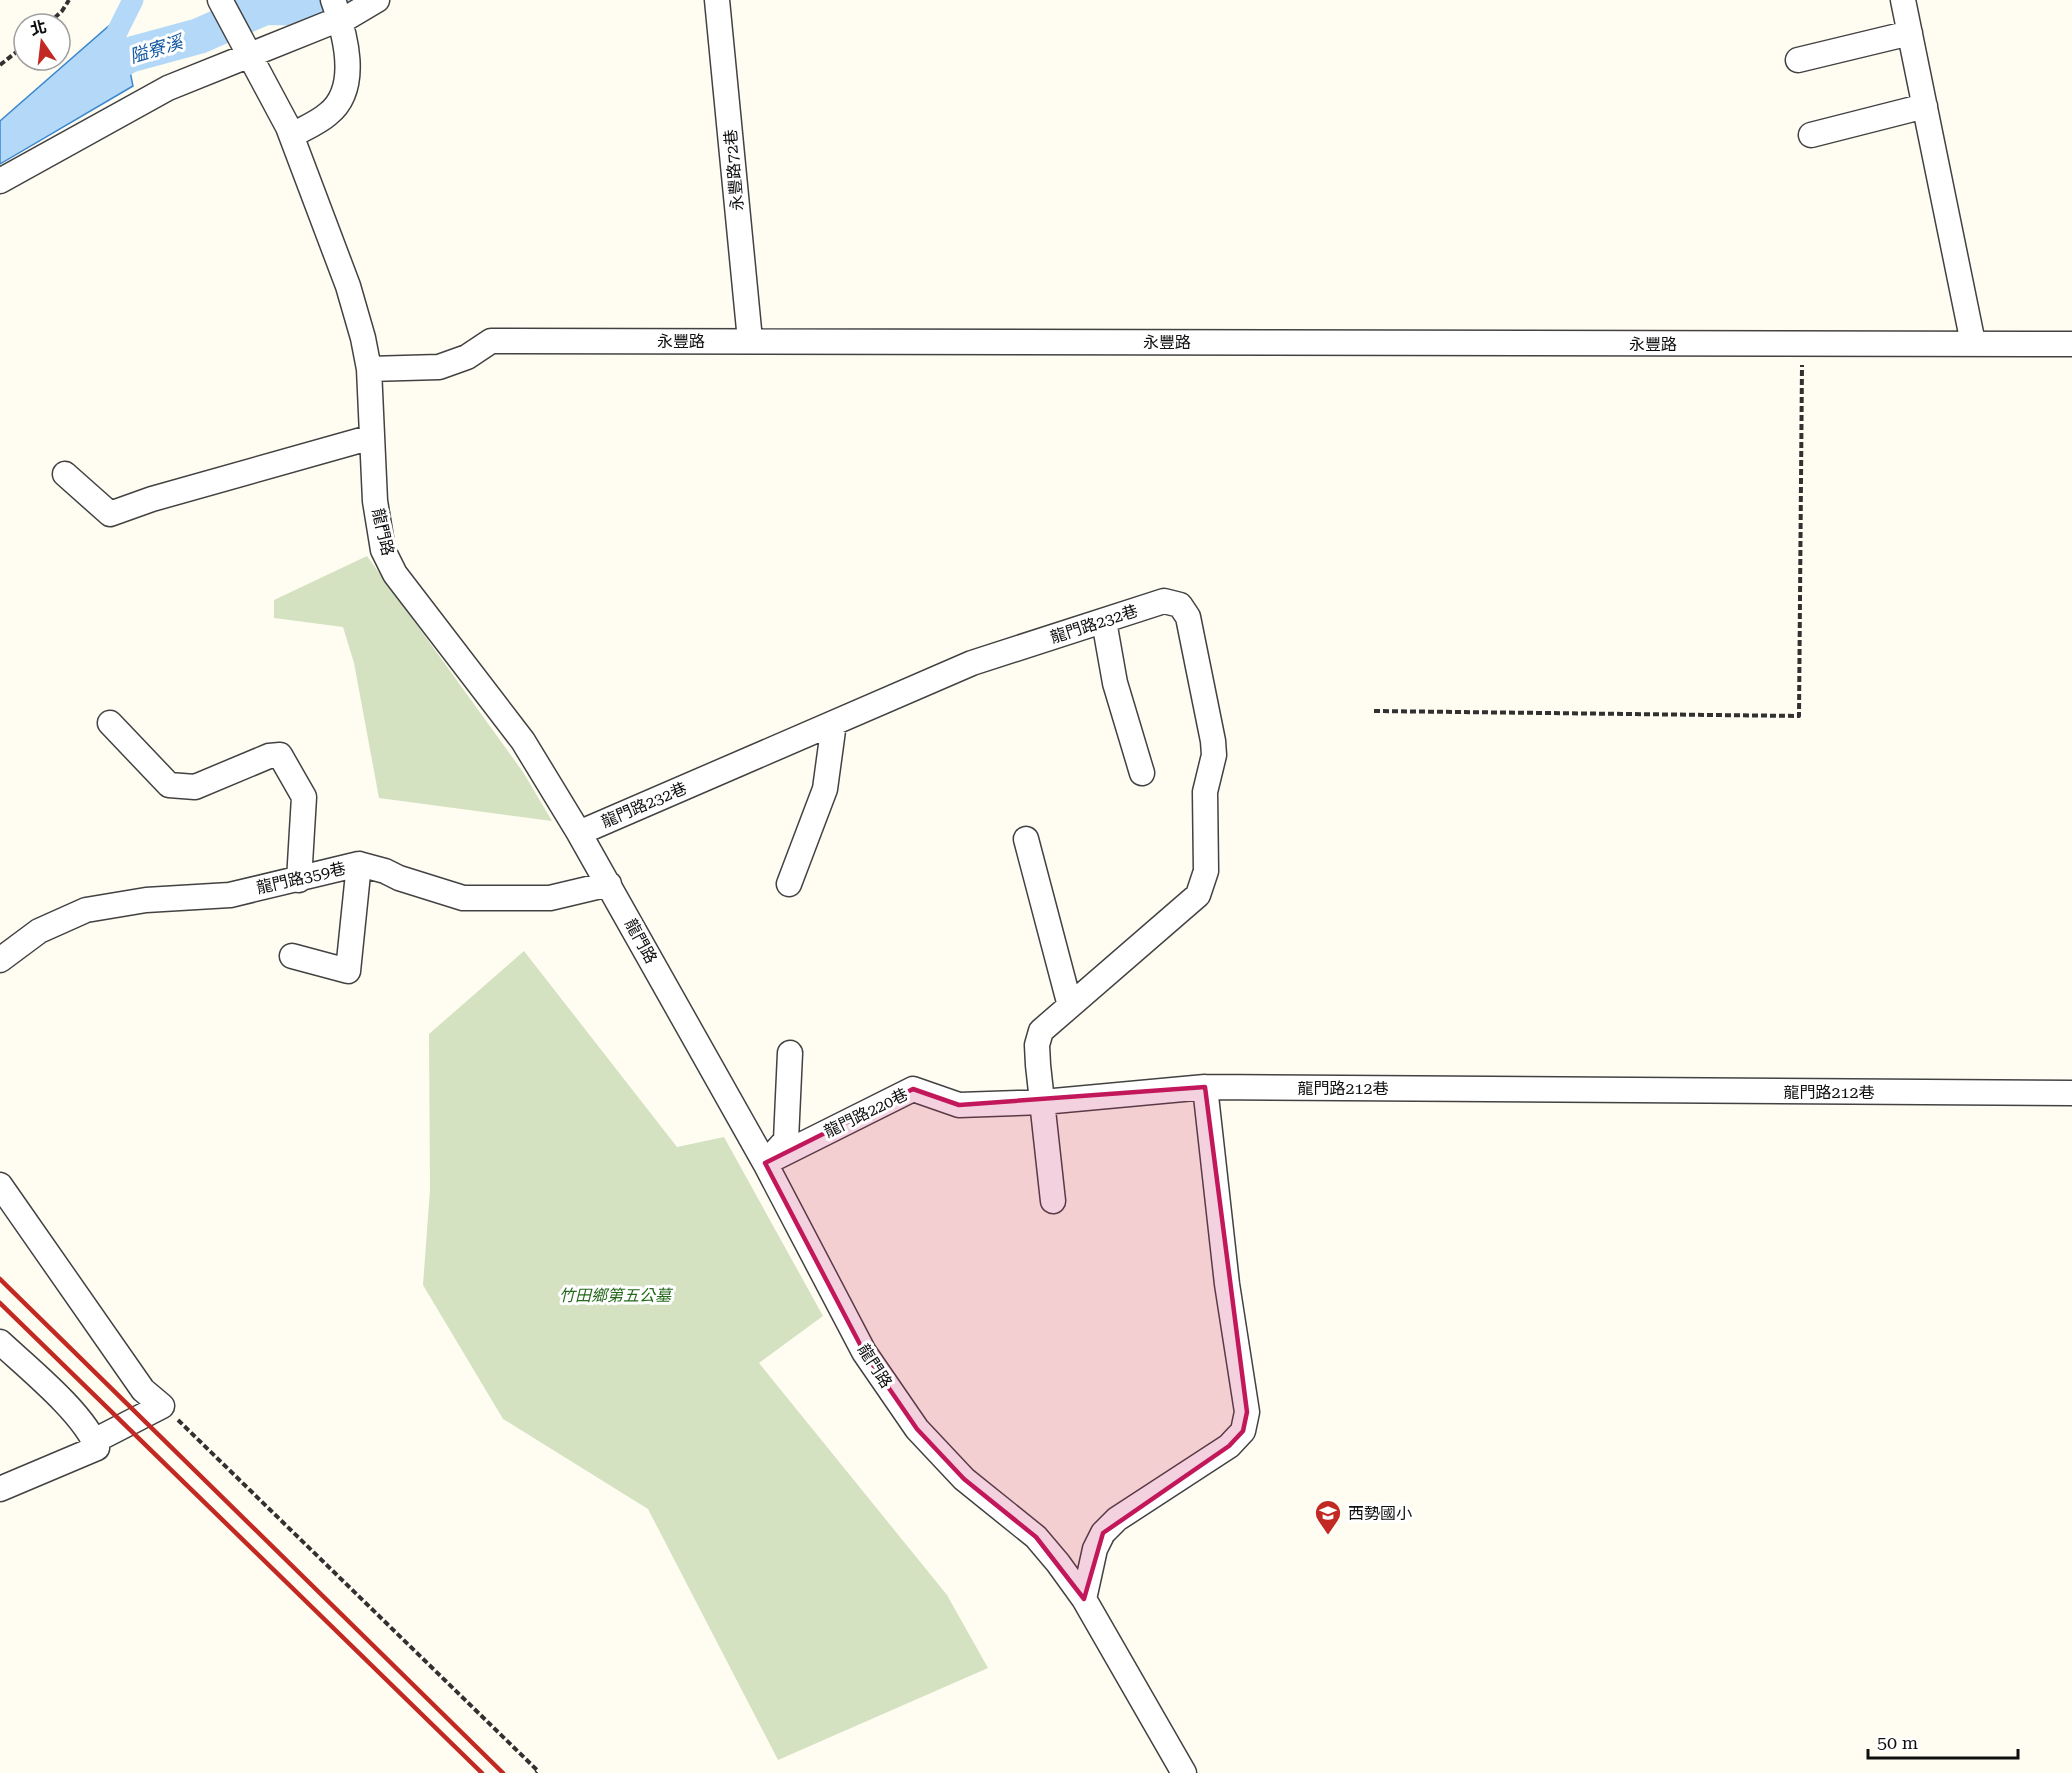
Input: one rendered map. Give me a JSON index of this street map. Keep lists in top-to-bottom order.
{
  "streets": {
    "street": [
      "永豐路72巷",
      "永豐路",
      "龍門路",
      "龍門路232巷",
      "龍門路359巷",
      "龍門路212巷",
      "龍門路220巷"
    ]
  },
  "crossings": [
    ["永豐路72巷", "永豐路"],
    ["永豐路", "龍門路"],
    ["龍門路", "龍門路232巷"],
    ["龍門路", "龍門路359巷"],
    ["龍門路", "龍門路220巷"],
    ["龍門路212巷", "龍門路220巷"]
  ],
  "water": ["隘寮溪"],
  "parks": ["竹田鄉第五公墓"],
  "places": {
    "school or university": ["西勢國小"]
  },
  "scale_bar": "50 m",
  "north": "top"
}
